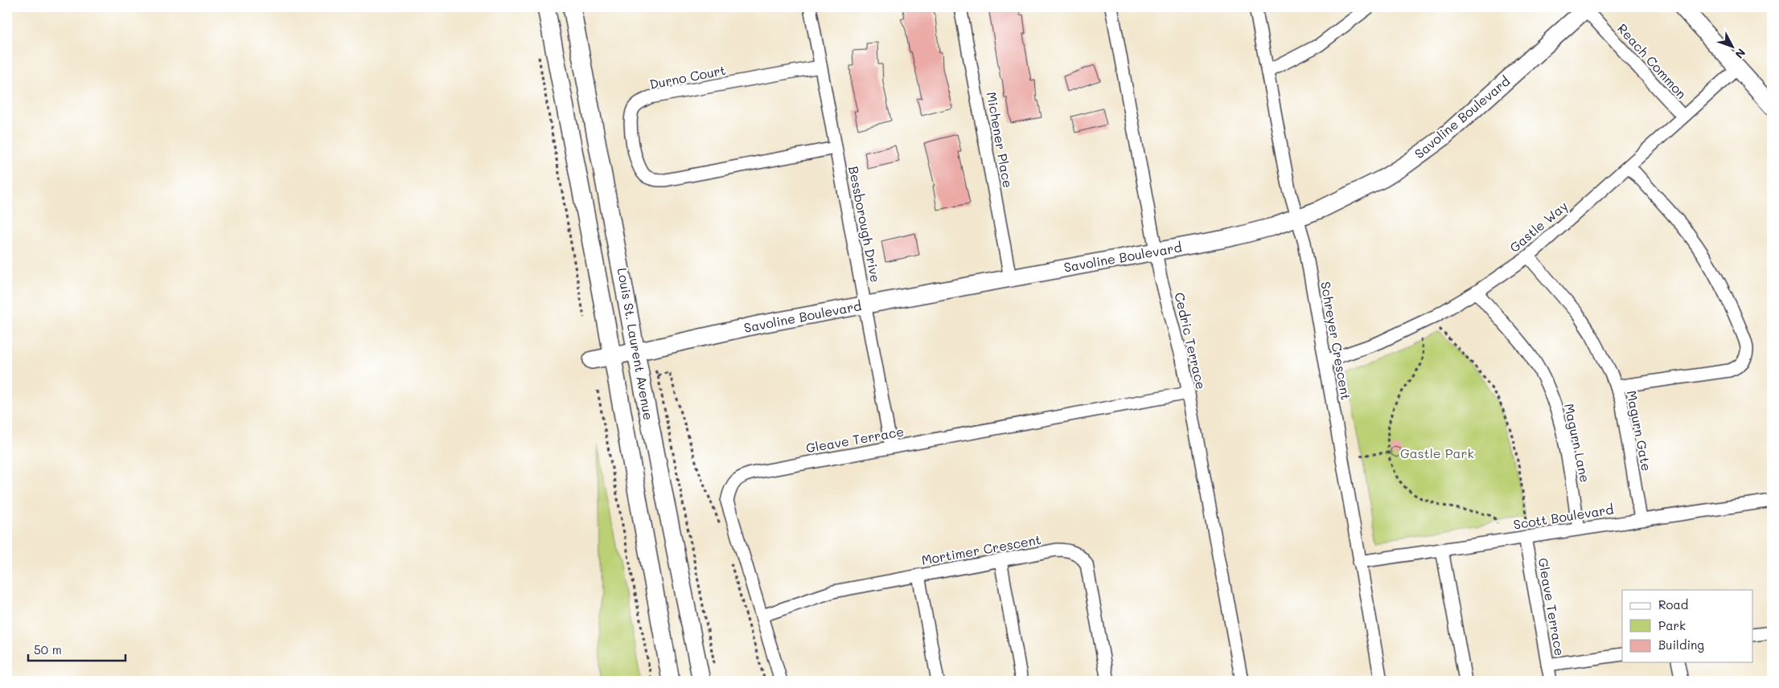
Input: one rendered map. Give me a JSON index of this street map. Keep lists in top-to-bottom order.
{
  "streets": {
    "main road": ["Savoline Boulevard", "Louis St. Laurent Avenue"],
    "street": [
      "Reach Common",
      "Durno Court",
      "Michener Place",
      "Bessborough Drive",
      "Gastle Way",
      "Cedric Terrace",
      "Schreyer Crescent",
      "Magurn Gate",
      "Gleave Terrace",
      "Magurn Lane",
      "Scott Boulevard",
      "Mortimer Crescent"
    ]
  },
  "crossings": [
    ["Reach Common", "Savoline Boulevard"],
    ["Reach Common", "Gastle Way"],
    ["Durno Court", "Bessborough Drive"],
    ["Savoline Boulevard", "Michener Place"],
    ["Savoline Boulevard", "Bessborough Drive"],
    ["Savoline Boulevard", "Cedric Terrace"],
    ["Savoline Boulevard", "Schreyer Crescent"],
    ["Savoline Boulevard", "Louis St. Laurent Avenue"],
    ["Bessborough Drive", "Gleave Terrace"],
    ["Gastle Way", "Schreyer Crescent"],
    ["Gastle Way", "Magurn Gate"],
    ["Gastle Way", "Magurn Lane"],
    ["Cedric Terrace", "Gleave Terrace"],
    ["Schreyer Crescent", "Scott Boulevard"],
    ["Magurn Gate", "Scott Boulevard"],
    ["Gleave Terrace", "Scott Boulevard"],
    ["Gleave Terrace", "Mortimer Crescent"],
    ["Magurn Lane", "Scott Boulevard"]
  ],
  "parks": ["Gastle Park"],
  "legend": ["Road", "Park", "Building"],
  "scale_bar": "50 m",
  "north": "bottom right"
}
